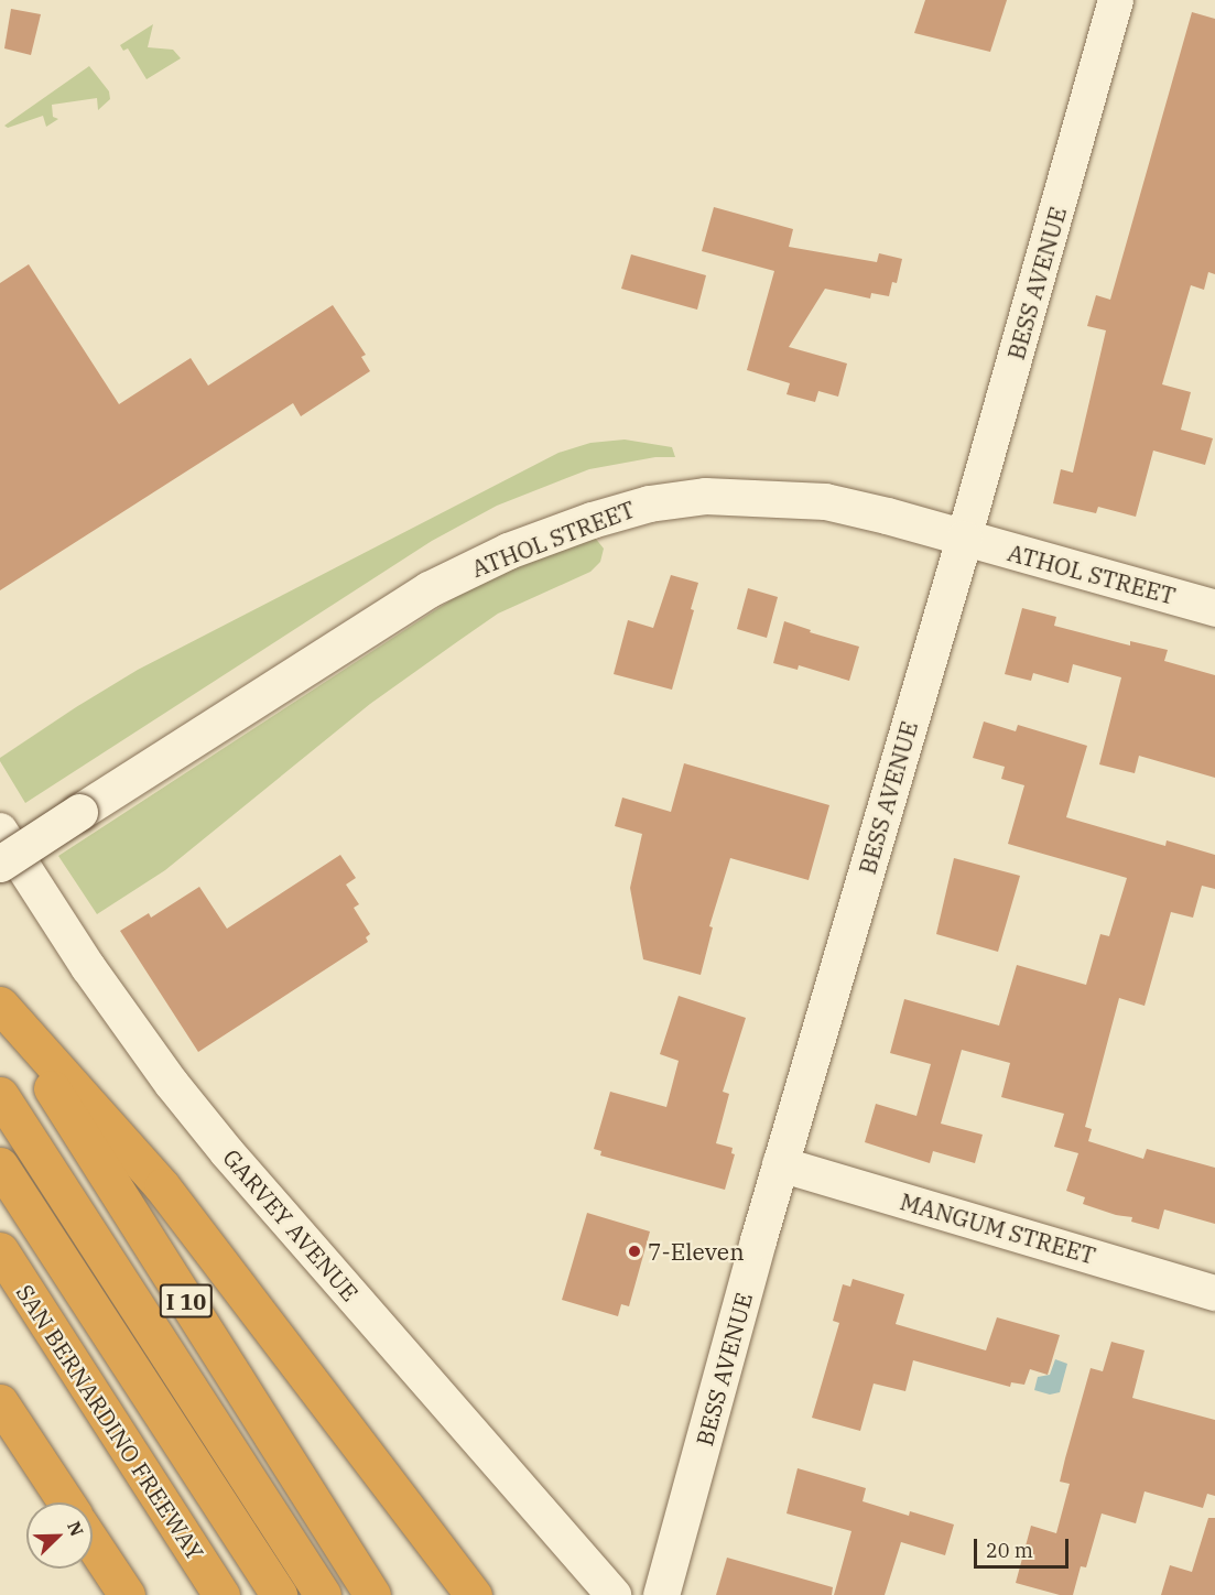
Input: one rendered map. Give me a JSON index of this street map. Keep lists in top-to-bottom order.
{
  "streets": {
    "highway": ["I 10", "SAN BERNARDINO FREEWAY"],
    "street": [
      "BESS AVENUE",
      "ATHOL STREET",
      "GARVEY AVENUE",
      "MANGUM STREET"
    ]
  },
  "crossings": [
    ["BESS AVENUE", "ATHOL STREET"],
    ["BESS AVENUE", "MANGUM STREET"]
  ],
  "places": ["7-Eleven"],
  "scale_bar": "20 m",
  "north": "top right"
}
